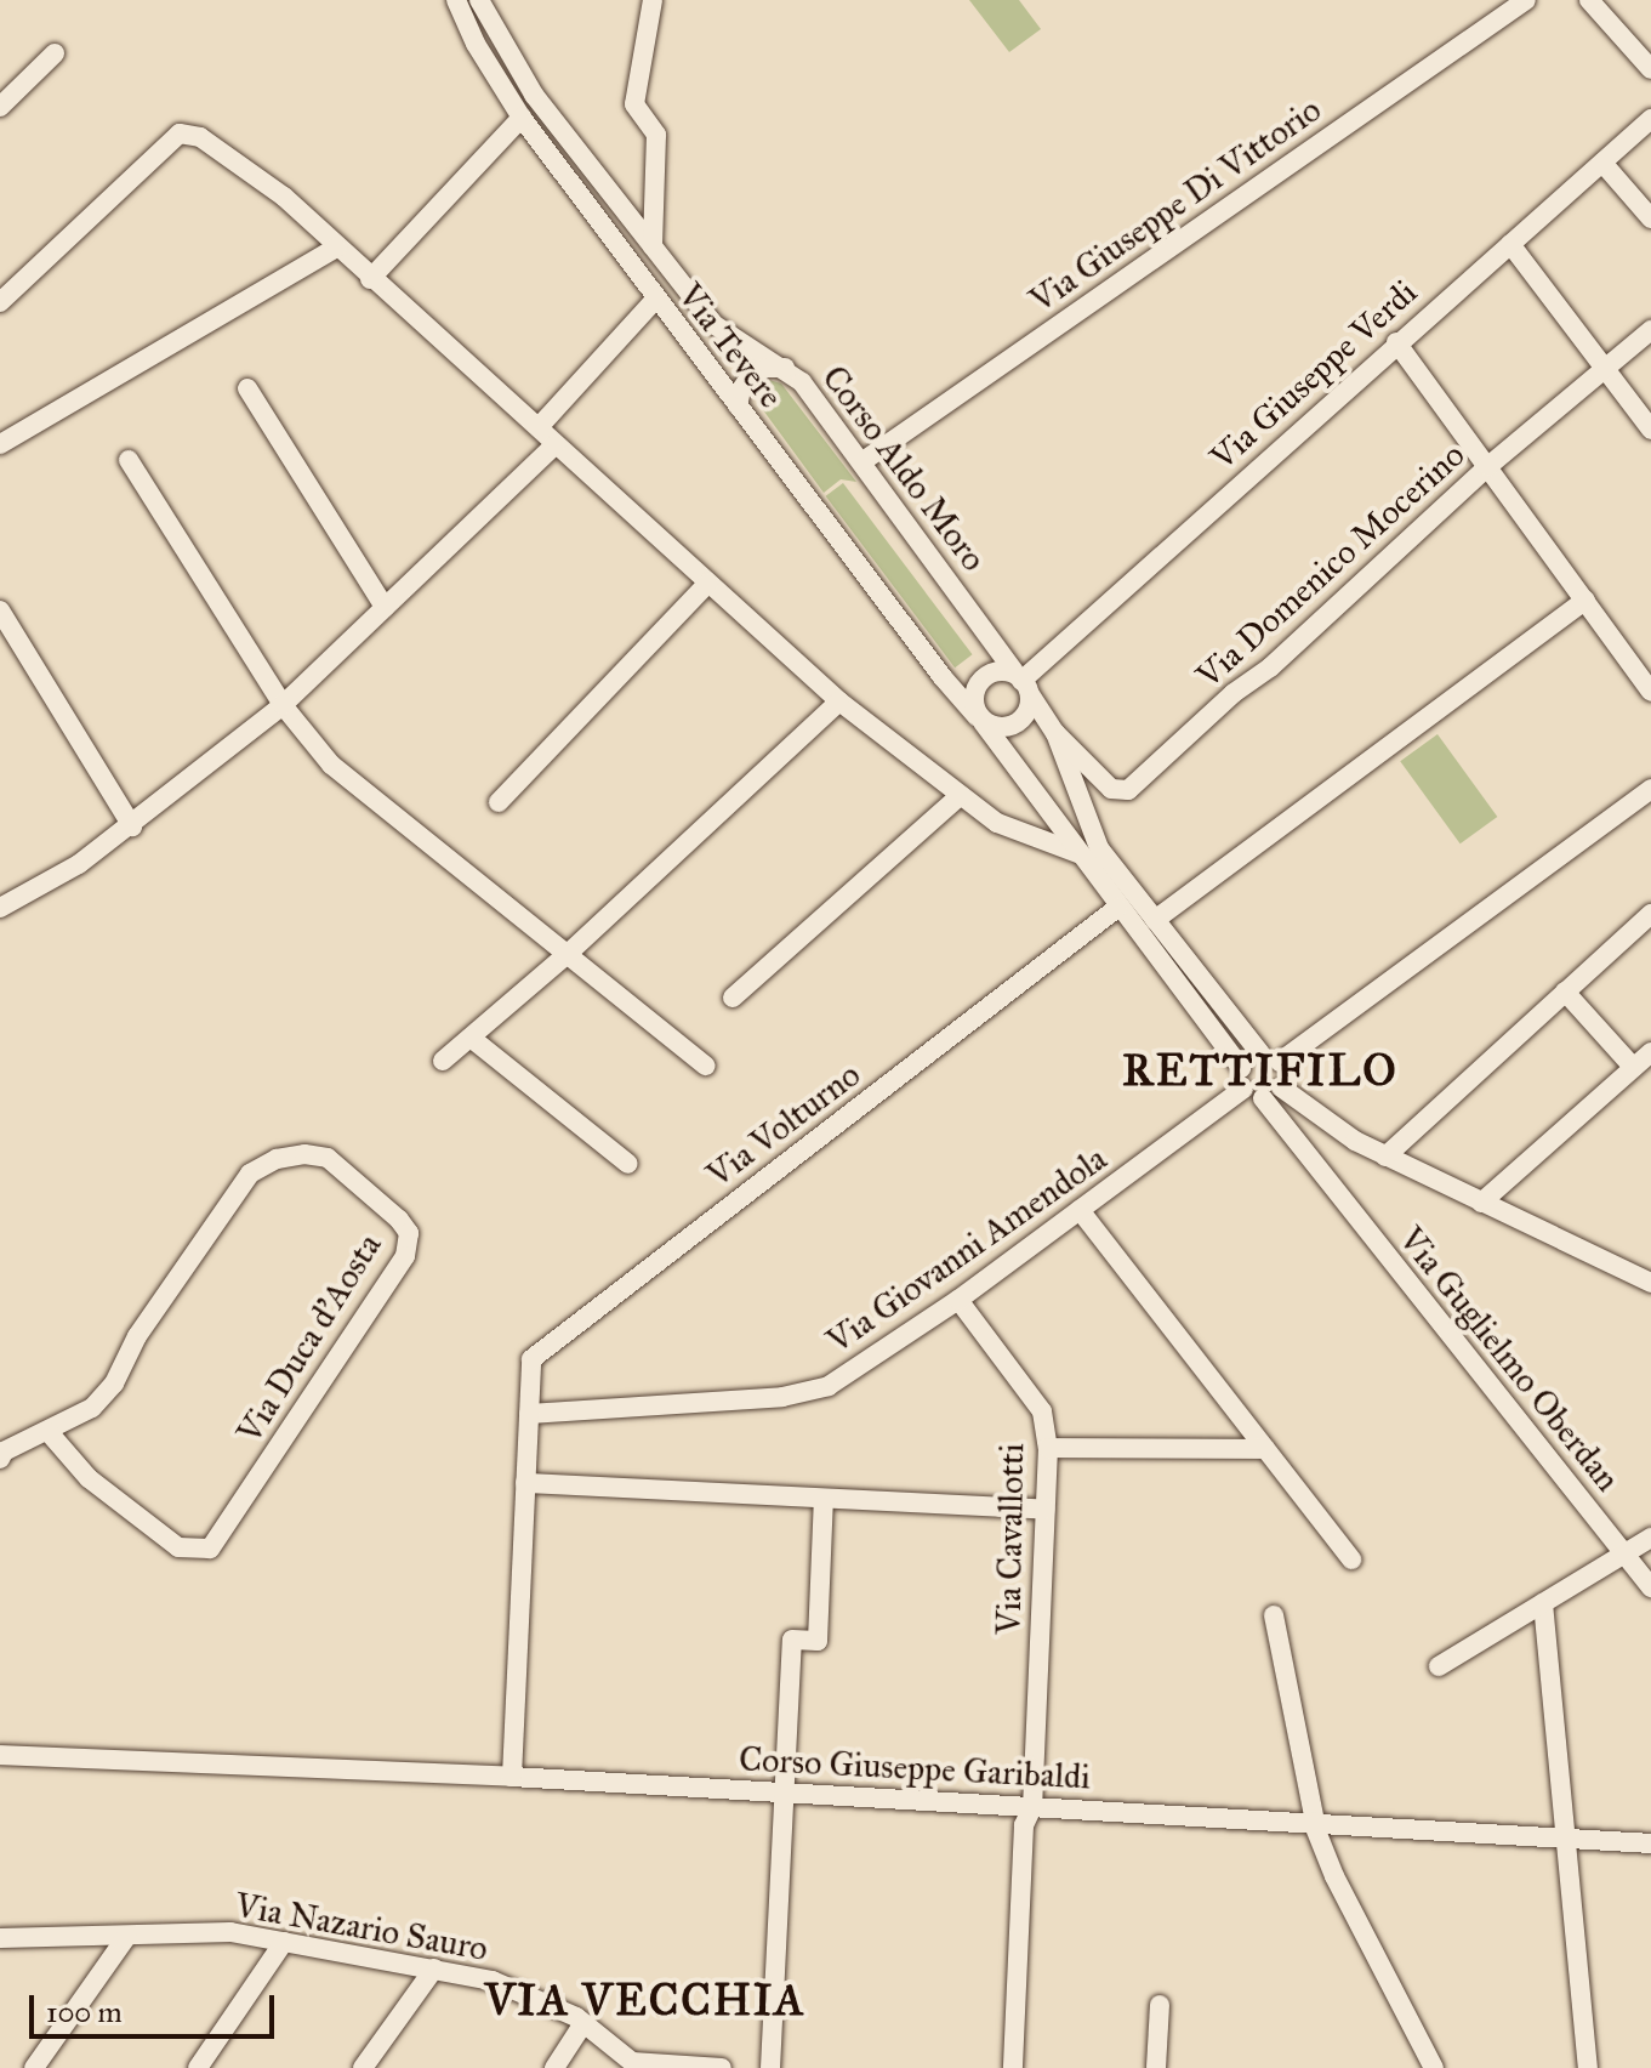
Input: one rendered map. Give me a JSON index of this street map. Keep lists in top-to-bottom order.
{
  "streets": {
    "street": [
      "Via Giuseppe Di Vittorio",
      "Via Tevere",
      "Via Giuseppe Verdi",
      "Corso Aldo Moro",
      "Via Domenico Mocerino",
      "Via Volturno",
      "Via Giovanni Amendola",
      "Via Duca d'Aosta",
      "Via Guglielmo Oberdan",
      "Via Cavallotti",
      "Corso Giuseppe Garibaldi",
      "Via Nazario Sauro"
    ]
  },
  "crossings": [
    ["Via Giuseppe Di Vittorio", "Corso Aldo Moro"],
    ["Via Tevere", "Via Giuseppe Verdi"],
    ["Via Tevere", "Corso Aldo Moro"],
    ["Via Giuseppe Verdi", "Corso Aldo Moro"],
    ["Corso Aldo Moro", "Via Domenico Mocerino"],
    ["Via Volturno", "Via Giovanni Amendola"],
    ["Via Volturno", "Corso Giuseppe Garibaldi"],
    ["Via Giovanni Amendola", "Via Guglielmo Oberdan"],
    ["Via Giovanni Amendola", "Via Cavallotti"],
    ["Via Cavallotti", "Corso Giuseppe Garibaldi"]
  ],
  "districts": ["RETTIFILO", "VIA VECCHIA"],
  "scale_bar": "100 m"
}
